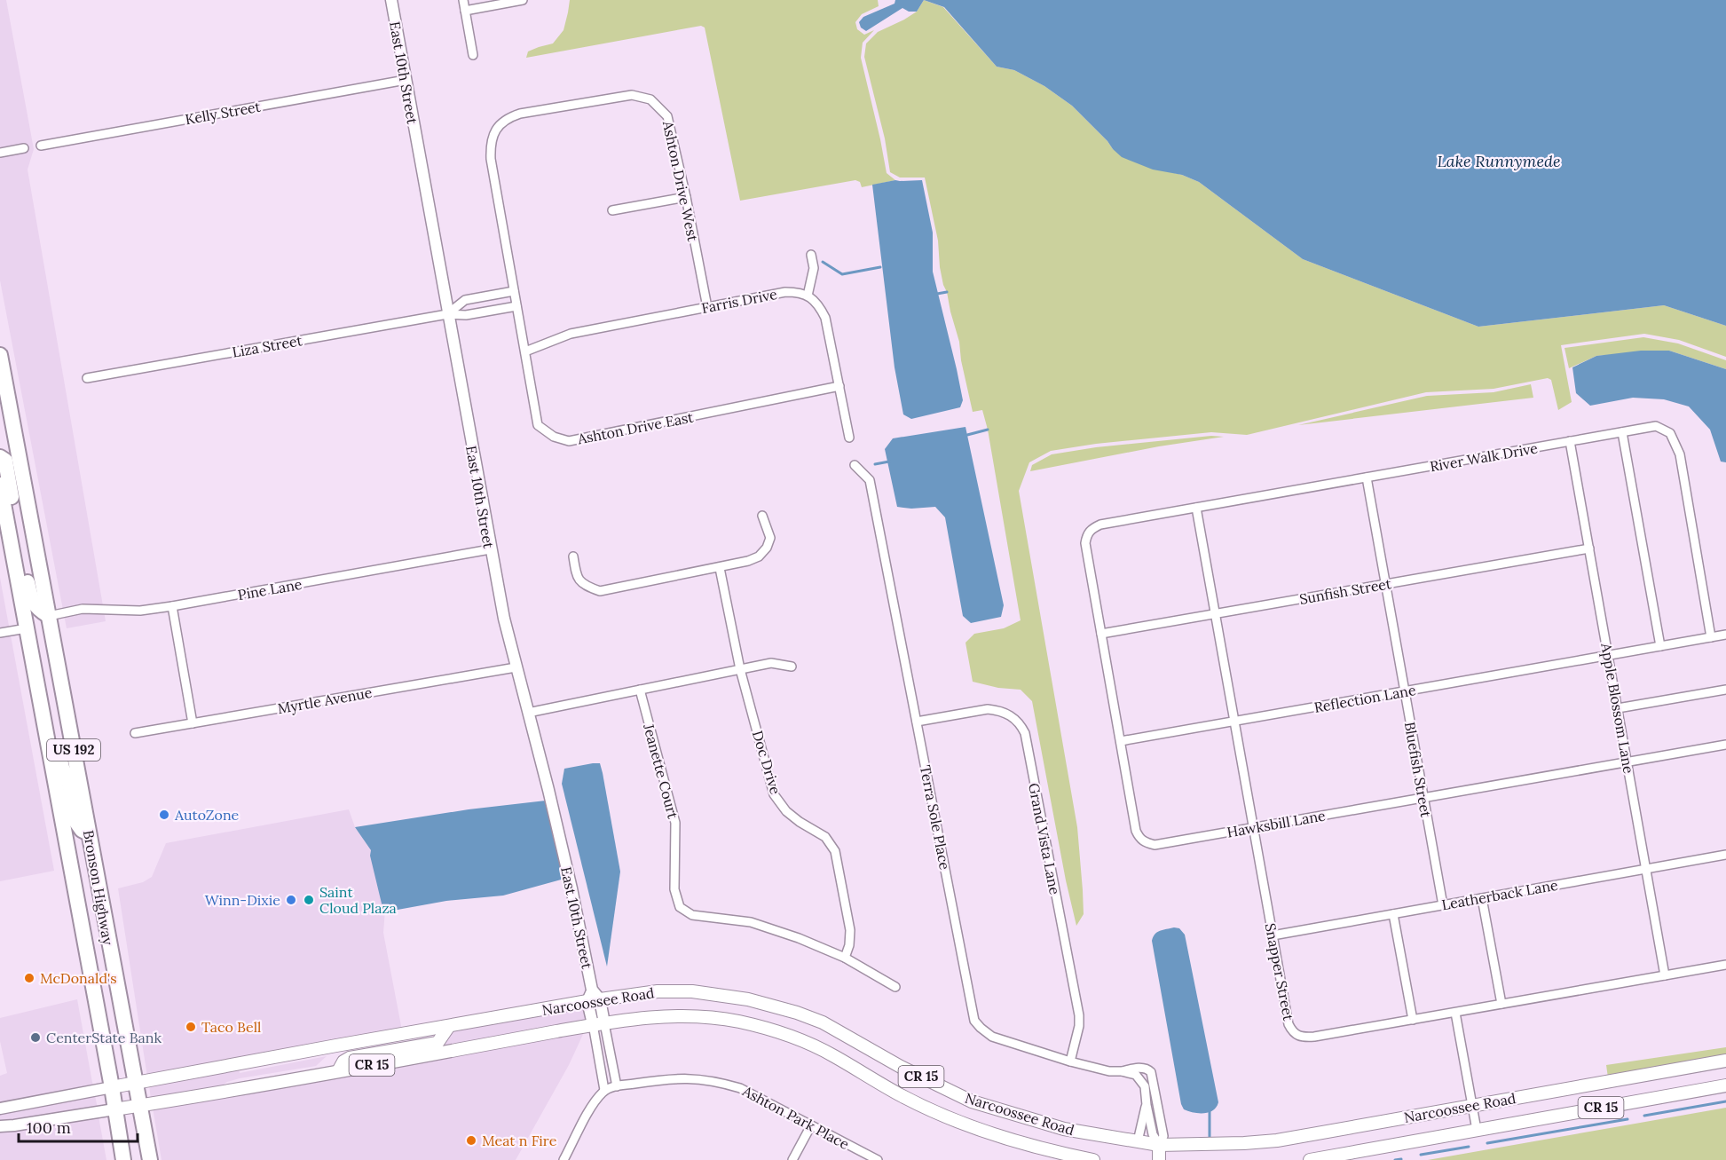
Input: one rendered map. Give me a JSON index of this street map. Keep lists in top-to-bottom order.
{
  "streets": {
    "highway": ["US 192", "Bronson Highway"],
    "main road": ["Narcoossee Road", "CR 15"],
    "street": [
      "East 10th Street",
      "Kelly Street",
      "Ashton Drive West",
      "Farris Drive",
      "Liza Street",
      "Ashton Drive East",
      "River Walk Drive",
      "Pine Lane",
      "Sunfish Street",
      "Reflection Lane",
      "Myrtle Avenue",
      "Apple Blossom Lane",
      "Doc Drive",
      "Bluefish Street",
      "Jeanette Court",
      "Terra Sole Place",
      "Hawksbill Lane",
      "Grand Vista Lane",
      "Leatherback Lane",
      "Snapper Street",
      "Ashton Park Place"
    ]
  },
  "crossings": [
    ["East 10th Street", "Kelly Street"],
    ["East 10th Street", "Liza Street"],
    ["East 10th Street", "Pine Lane"],
    ["East 10th Street", "Myrtle Avenue"],
    ["East 10th Street", "Narcoossee Road"],
    ["Ashton Drive West", "Farris Drive"],
    ["Ashton Drive West", "Ashton Drive East"],
    ["Farris Drive", "Ashton Drive East"],
    ["Liza Street", "Ashton Drive East"],
    ["River Walk Drive", "Reflection Lane"],
    ["River Walk Drive", "Apple Blossom Lane"],
    ["River Walk Drive", "Bluefish Street"],
    ["River Walk Drive", "Hawksbill Lane"],
    ["River Walk Drive", "Snapper Street"],
    ["Pine Lane", "US 192"],
    ["Pine Lane", "Bronson Highway"],
    ["Sunfish Street", "Apple Blossom Lane"],
    ["Sunfish Street", "Bluefish Street"],
    ["Sunfish Street", "Hawksbill Lane"],
    ["Sunfish Street", "Snapper Street"],
    ["Reflection Lane", "Apple Blossom Lane"],
    ["Reflection Lane", "Bluefish Street"],
    ["Reflection Lane", "Hawksbill Lane"],
    ["Reflection Lane", "Snapper Street"],
    ["Apple Blossom Lane", "Hawksbill Lane"],
    ["Apple Blossom Lane", "Leatherback Lane"],
    ["Apple Blossom Lane", "Snapper Street"],
    ["US 192", "Bronson Highway"],
    ["US 192", "Narcoossee Road"],
    ["Doc Drive", "Jeanette Court"],
    ["Bluefish Street", "Hawksbill Lane"],
    ["Bluefish Street", "Leatherback Lane"],
    ["Terra Sole Place", "Grand Vista Lane"],
    ["Terra Sole Place", "Narcoossee Road"],
    ["Hawksbill Lane", "Snapper Street"],
    ["Bronson Highway", "Narcoossee Road"],
    ["Leatherback Lane", "Snapper Street"]
  ],
  "water": ["Lake Runnymede"],
  "places": [
    "AutoZone",
    "Winn-Dixie",
    "Saint Cloud Plaza",
    "McDonald's",
    "Taco Bell",
    "CenterState Bank",
    "Meat n Fire"
  ],
  "scale_bar": "100 m"
}
